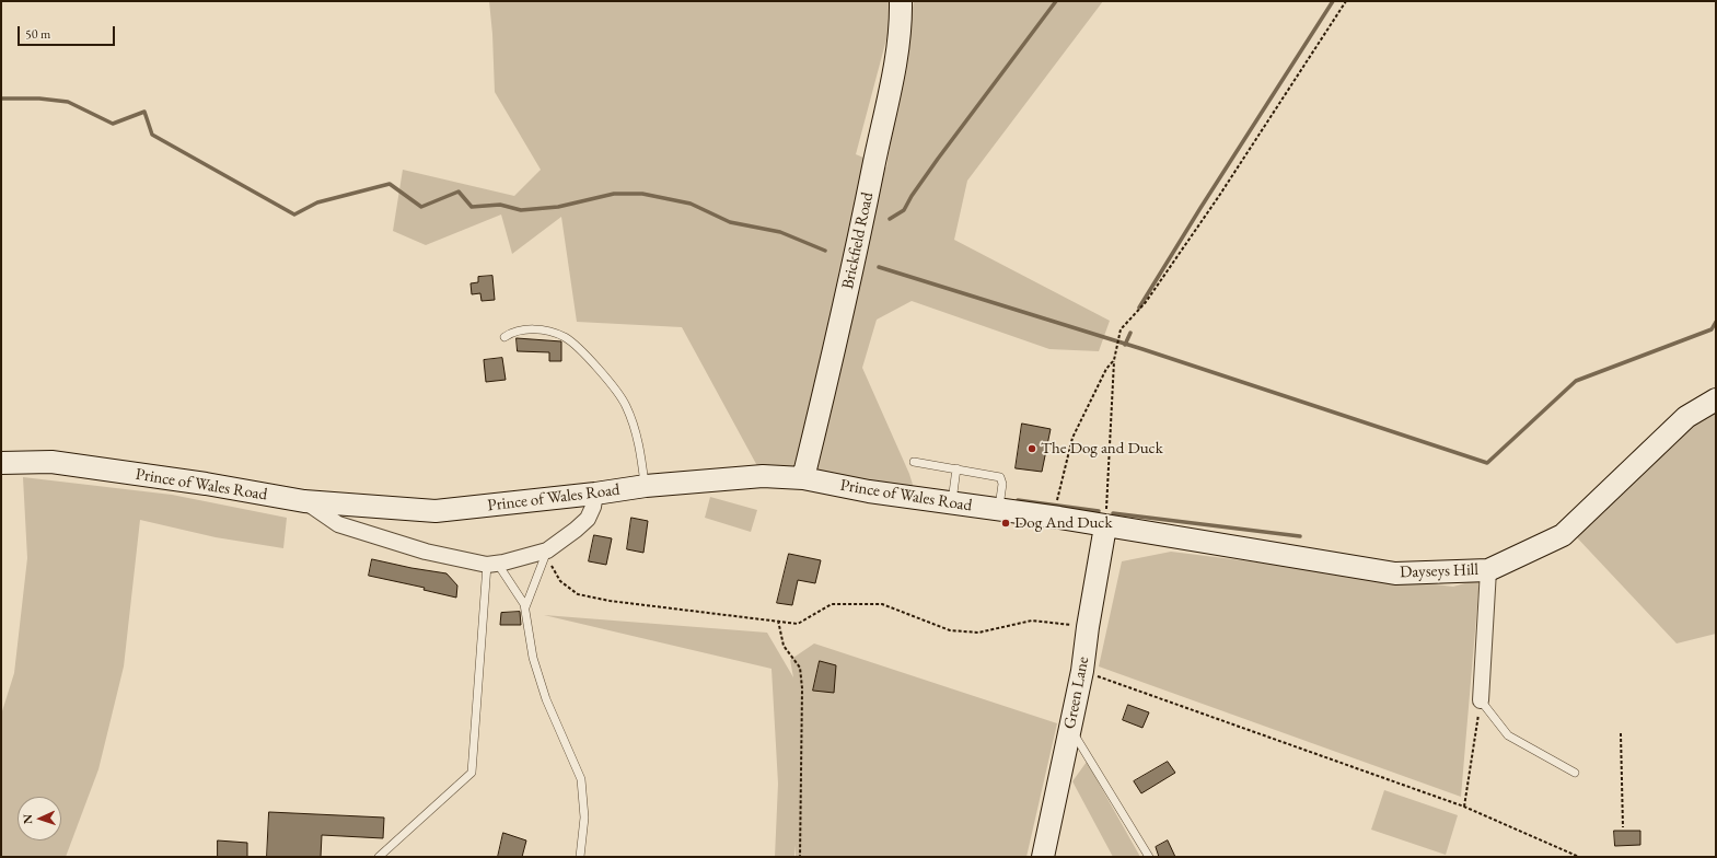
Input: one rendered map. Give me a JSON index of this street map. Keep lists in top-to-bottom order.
{
  "streets": {
    "street": [
      "Brickfield Road",
      "Prince of Wales Road",
      "Dayseys Hill",
      "Green Lane"
    ]
  },
  "crossings": [
    ["Brickfield Road", "Prince of Wales Road"],
    ["Prince of Wales Road", "Dayseys Hill"],
    ["Prince of Wales Road", "Green Lane"],
    ["Dayseys Hill", "Green Lane"]
  ],
  "places": ["The Dog and Duck", "Dog And Duck"],
  "scale_bar": "50 m",
  "north": "left"
}
